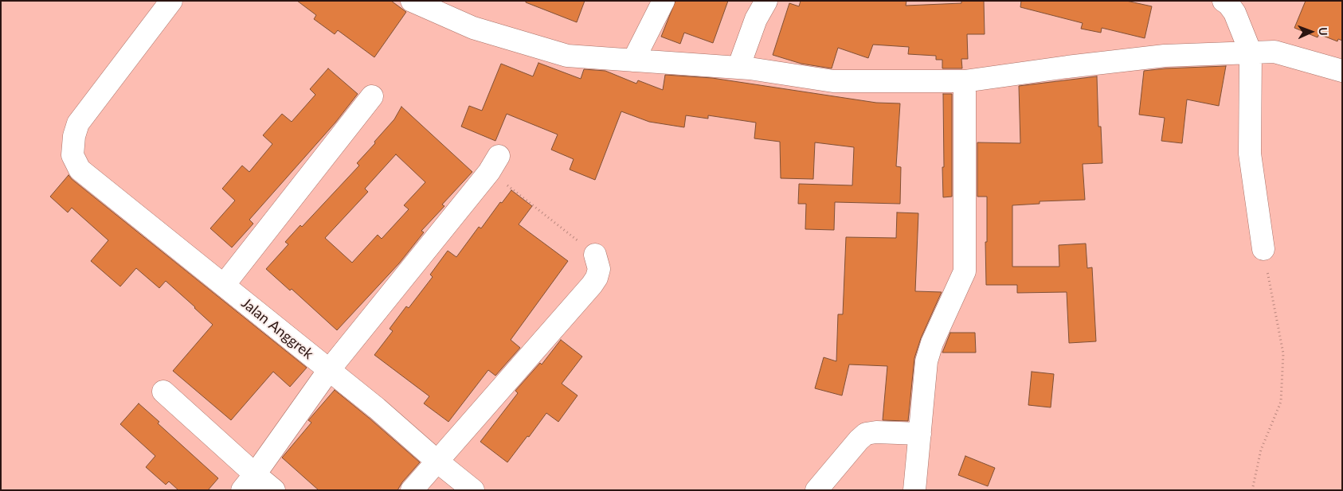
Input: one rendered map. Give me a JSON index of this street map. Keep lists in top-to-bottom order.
{
  "streets": {
    "street": ["Jalan Anggrek"]
  },
  "north": "right"
}
